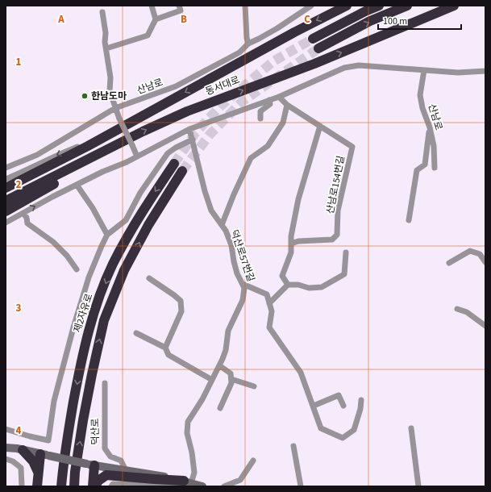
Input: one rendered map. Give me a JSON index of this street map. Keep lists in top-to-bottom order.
{
  "streets": {
    "highway": ["동서대로", "제2자유로"],
    "street": [
      "산남로",
      "산남로154번길",
      "덕산로57번길",
      "덕산로"
    ]
  },
  "crossings": [
    ["산남로154번길", "덕산로57번길"]
  ],
  "places": ["한남도마"],
  "scale_bar": "100 m",
  "grid": {
    "columns": ["A", "B", "C"],
    "rows": [
      "1",
      "2",
      "3",
      "4"
    ]
  }
}
